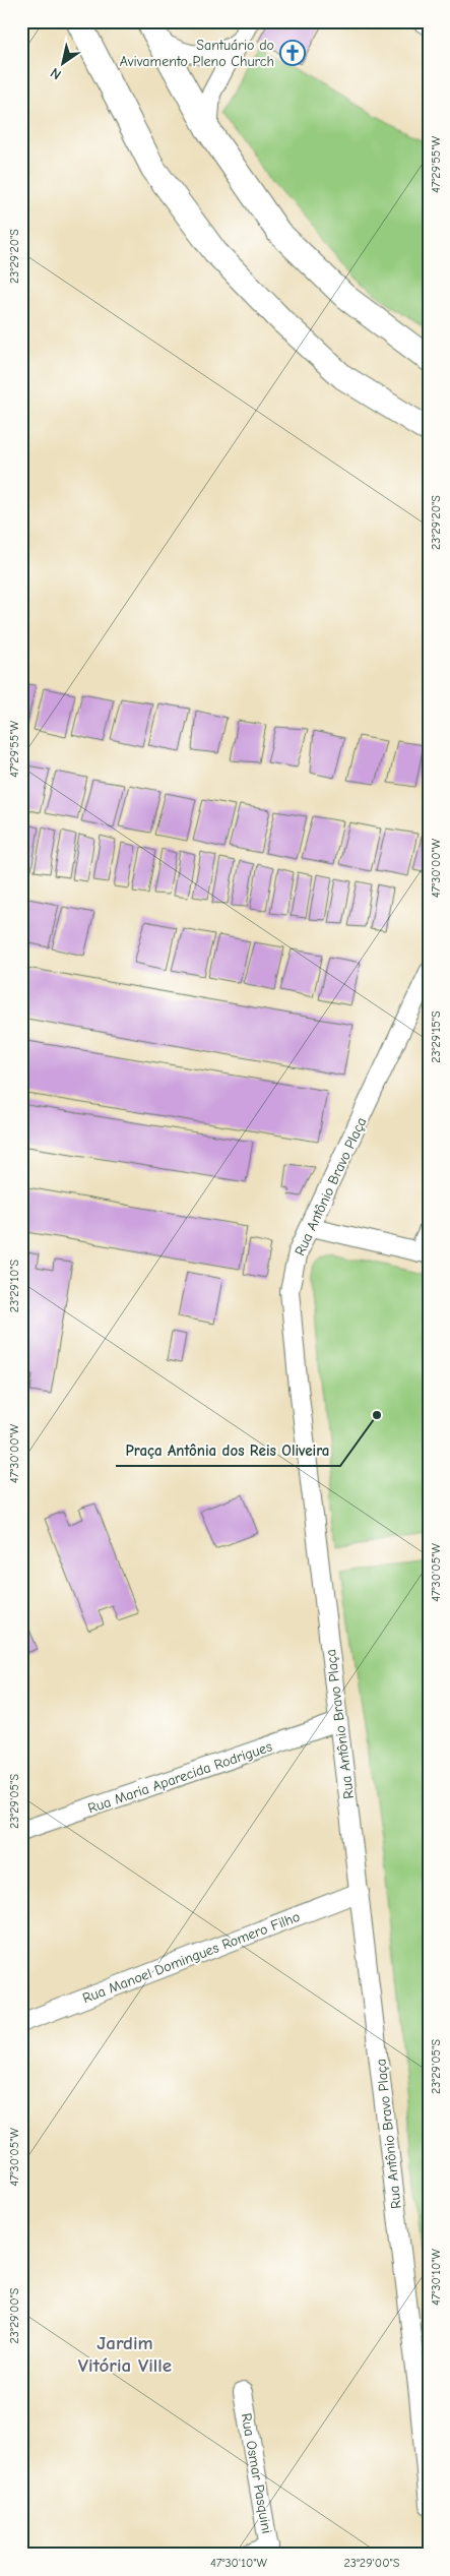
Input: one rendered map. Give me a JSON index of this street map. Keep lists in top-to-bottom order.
{
  "streets": {
    "street": [
      "Rua Antônio Bravo Plaça",
      "Rua Maria Aparecida Rodrigues",
      "Rua Manoel Domingues Romero Filho",
      "Rua Osmar Pasquini"
    ]
  },
  "crossings": [
    ["Rua Antônio Bravo Plaça", "Rua Maria Aparecida Rodrigues"],
    ["Rua Antônio Bravo Plaça", "Rua Manoel Domingues Romero Filho"]
  ],
  "districts": ["Jardim Vitória Ville"],
  "places": {
    "church": ["Santuário do Avivamento Pleno Church"],
    "other": ["Praça Antônia dos Reis Oliveira"]
  },
  "north": "bottom left",
  "coordinates": [
    "47°29'55\"W",
    "23°29'20\"S",
    "47°30'00\"W",
    "23°29'15\"S",
    "23°29'10\"S",
    "47°30'05\"W",
    "23°29'05\"S",
    "47°30'10\"W",
    "23°29'00\"S"
  ]
}
